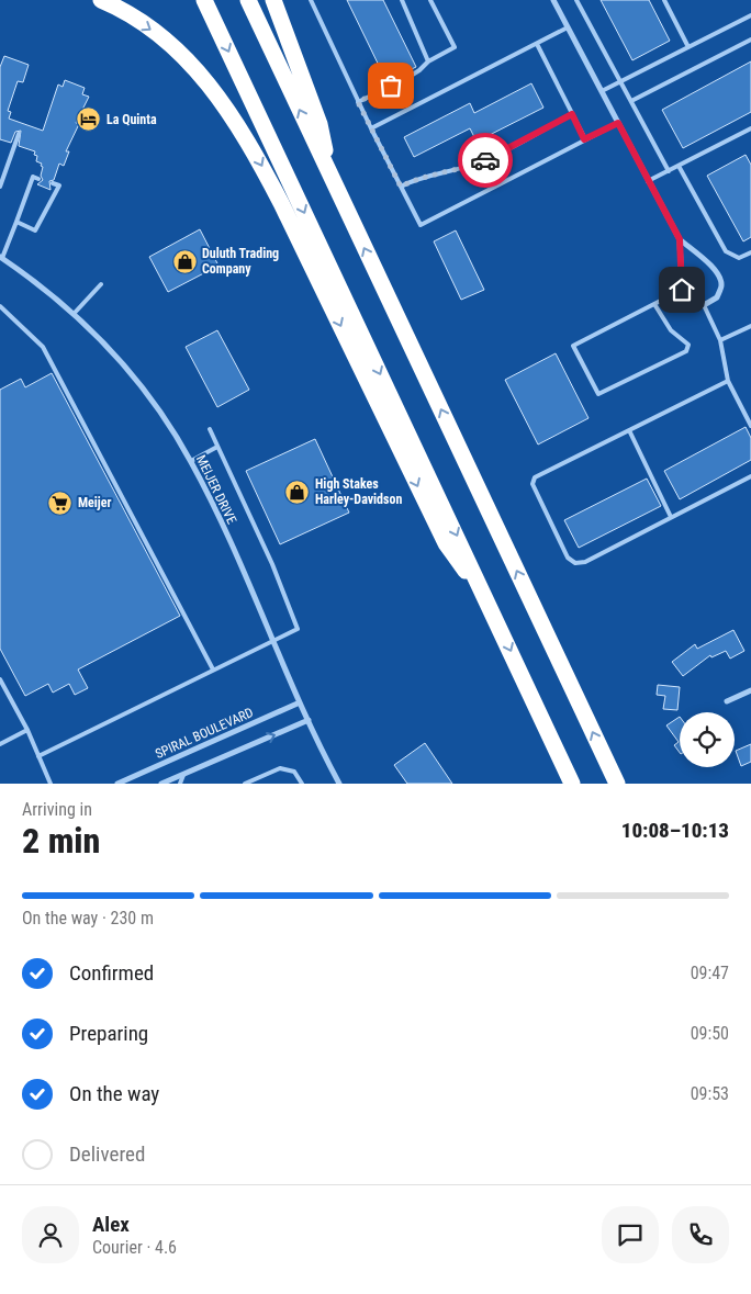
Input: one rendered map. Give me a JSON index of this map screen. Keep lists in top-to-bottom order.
{
  "streets": {
    "street": ["MEIJER DRIVE", "SPIRAL BOULEVARD"]
  },
  "crossings": [
    ["MEIJER DRIVE", "SPIRAL BOULEVARD"]
  ],
  "places": {
    "hotel": ["La Quinta"],
    "shop": ["Duluth Trading Company", "High Stakes Harley-Davidson"],
    "supermarket": ["Meijer"]
  },
  "page": {
    "heading": ["2 min", "Arriving in", "10:08–10:13"],
    "panel": ["Alex", "Courier · 4.6"],
    "bar": "On the way · 230 m",
    "list": [
      ["Confirmed", "09:47"],
      ["Preparing", "09:50"],
      ["On the way", "09:53"],
      "Delivered"
    ]
  }
}
